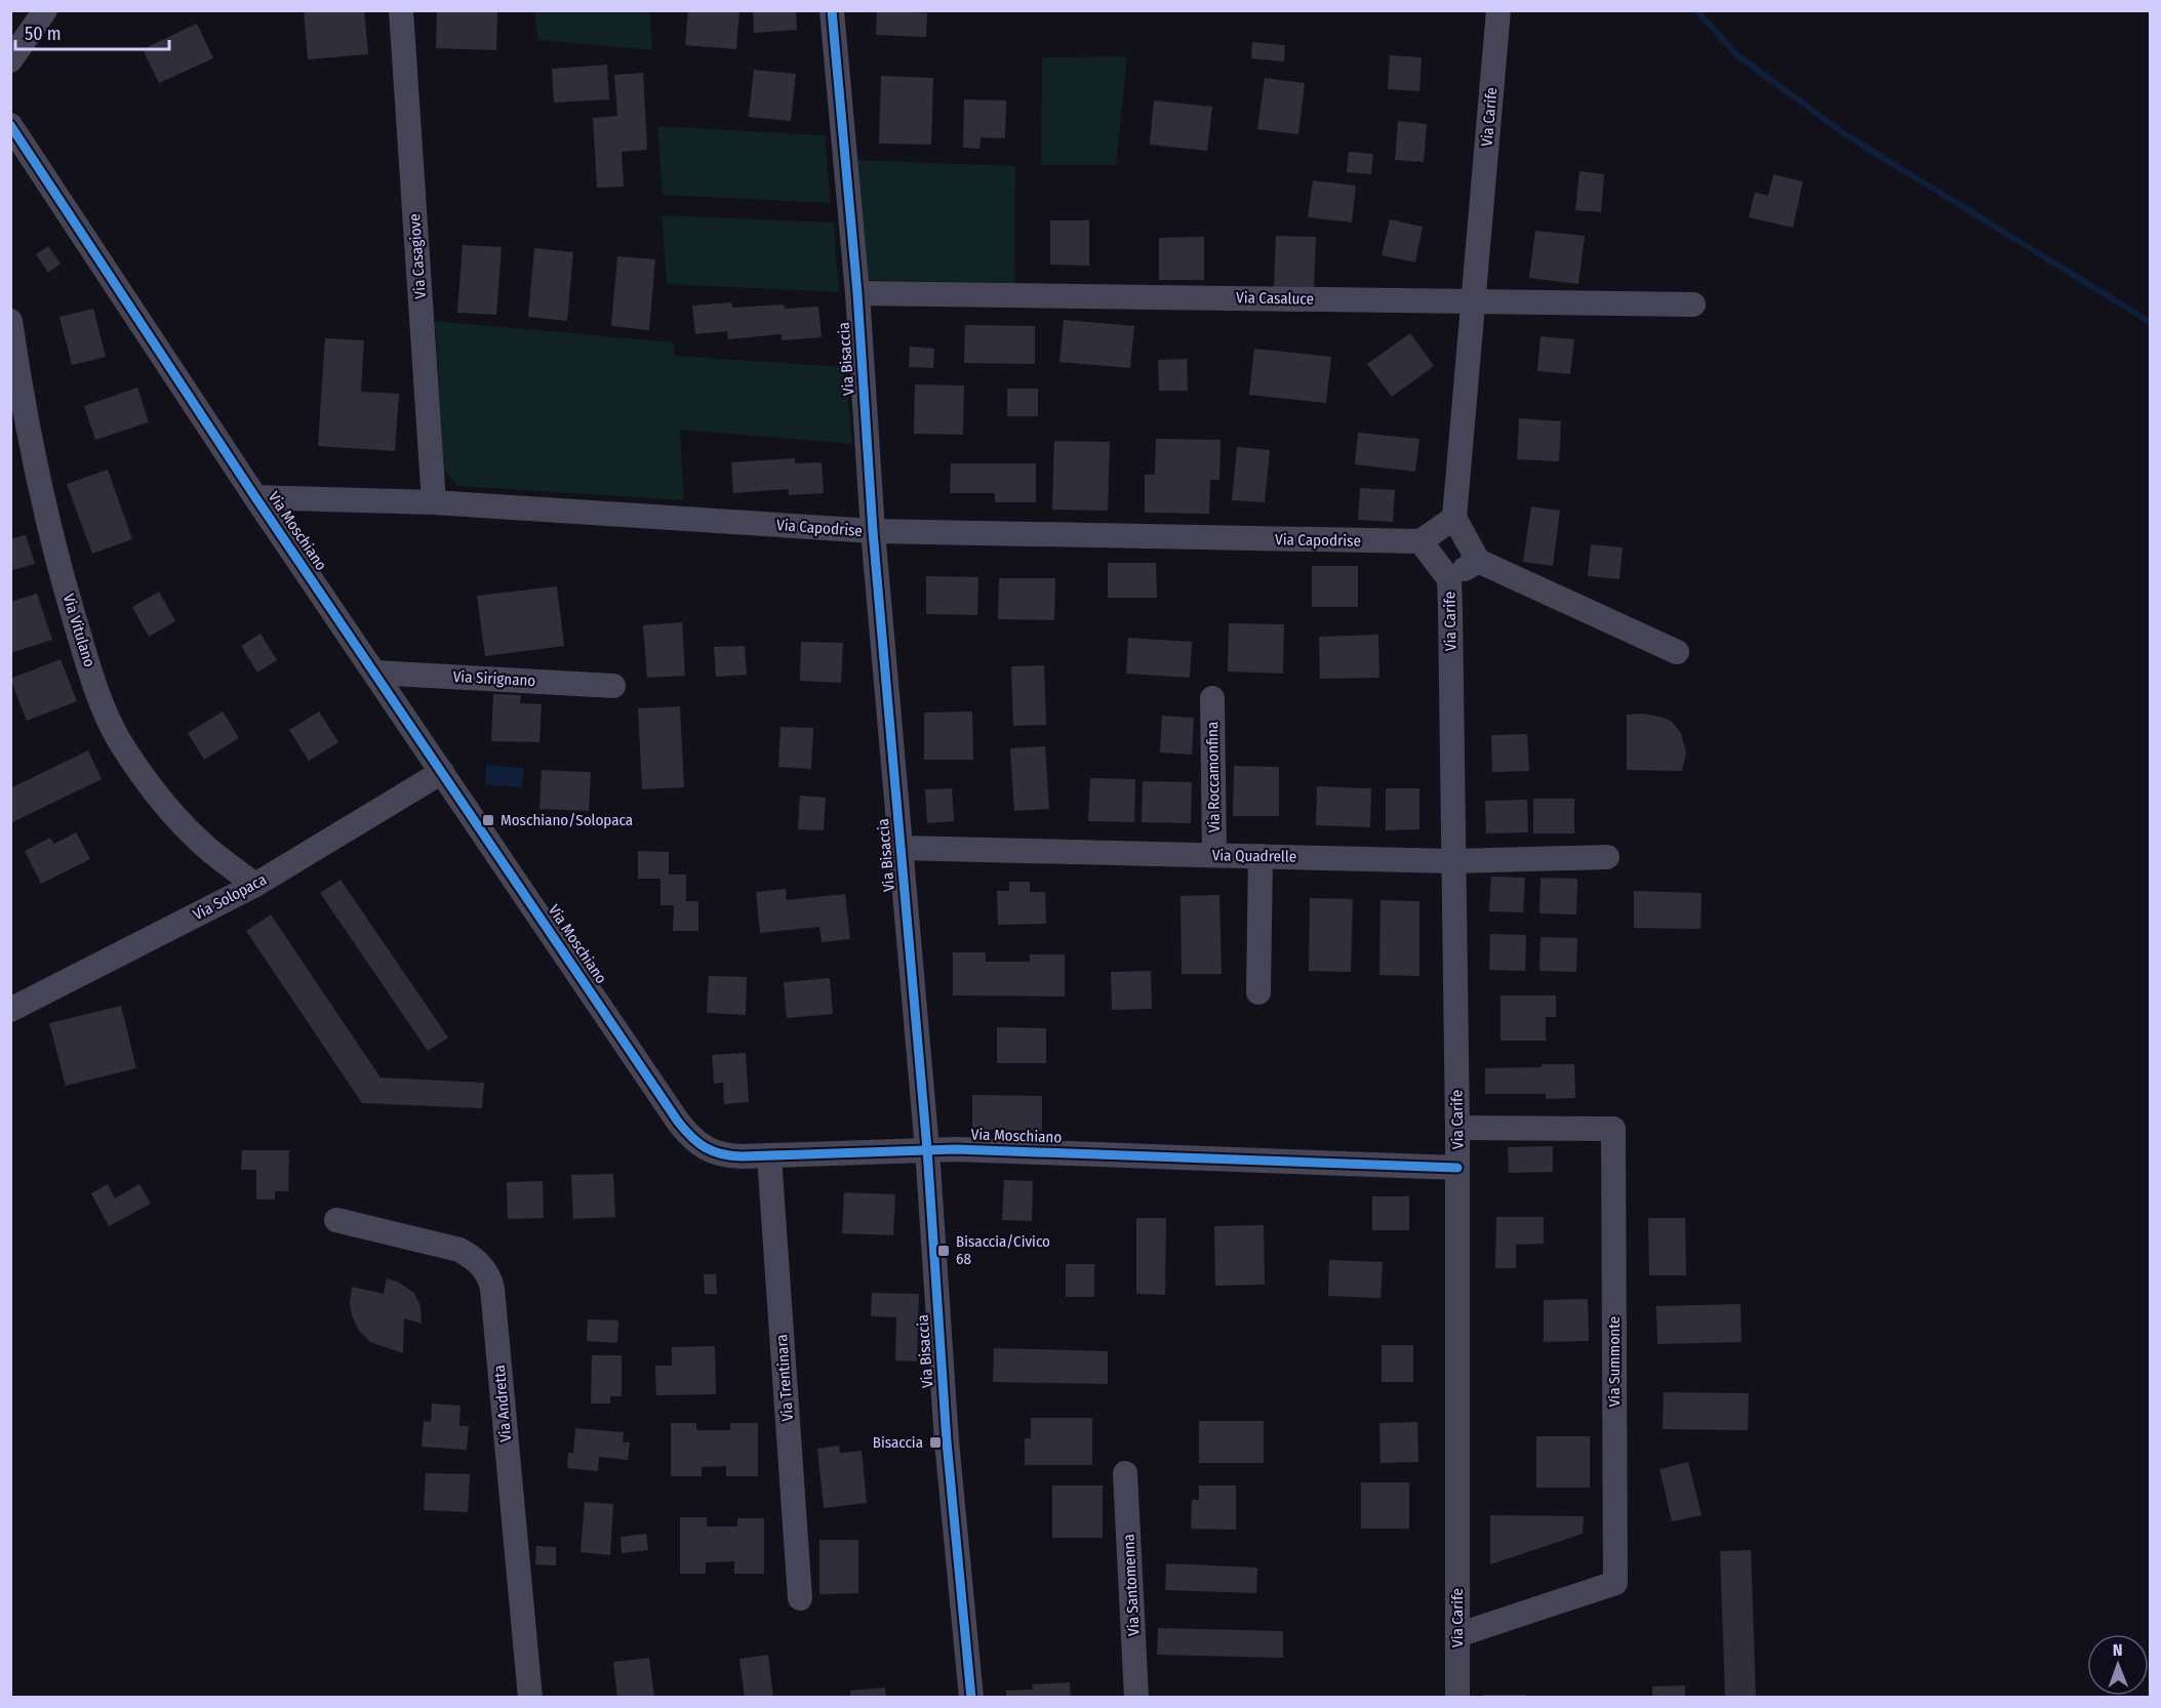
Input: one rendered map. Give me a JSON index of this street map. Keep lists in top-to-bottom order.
{
  "streets": {
    "street": [
      "Via Carife",
      "Via Casagiove",
      "Via Casaluce",
      "Via Bisaccia",
      "Via Capodrise",
      "Via Moschiano",
      "Via Vitulano",
      "Via Sirignano",
      "Via Roccamonfina",
      "Via Quadrelle",
      "Via Solopaca",
      "Via Summonte",
      "Via Trentinara",
      "Via Andretta",
      "Via Santomenna"
    ]
  },
  "crossings": [
    ["Via Carife", "Via Casaluce"],
    ["Via Carife", "Via Capodrise"],
    ["Via Carife", "Via Moschiano"],
    ["Via Carife", "Via Quadrelle"],
    ["Via Carife", "Via Summonte"],
    ["Via Casagiove", "Via Capodrise"],
    ["Via Casaluce", "Via Bisaccia"],
    ["Via Bisaccia", "Via Capodrise"],
    ["Via Bisaccia", "Via Moschiano"],
    ["Via Bisaccia", "Via Quadrelle"],
    ["Via Capodrise", "Via Moschiano"],
    ["Via Moschiano", "Via Sirignano"],
    ["Via Moschiano", "Via Solopaca"],
    ["Via Moschiano", "Via Trentinara"],
    ["Via Vitulano", "Via Solopaca"],
    ["Via Roccamonfina", "Via Quadrelle"]
  ],
  "places": {
    "transit": ["Moschiano/Solopaca", "Bisaccia/Civico 68", "Bisaccia"]
  },
  "scale_bar": "50 m",
  "north": "top"
}
